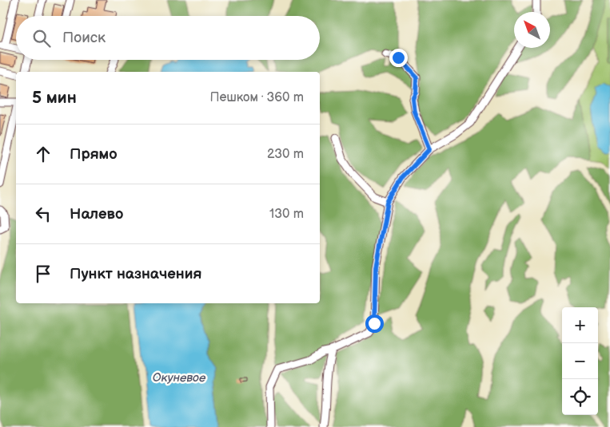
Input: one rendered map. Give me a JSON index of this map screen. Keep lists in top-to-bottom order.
{
  "water": ["Окуневое"],
  "north": "top left",
  "page": {
    "search": "Поиск",
    "heading": ["5 мин", "Пешком · 360 m"],
    "list": [
      ["Прямо", "230 m"],
      ["Налево", "130 m"],
      "Пункт назначения"
    ],
    "map_buttons": ["+", "−"]
  }
}
